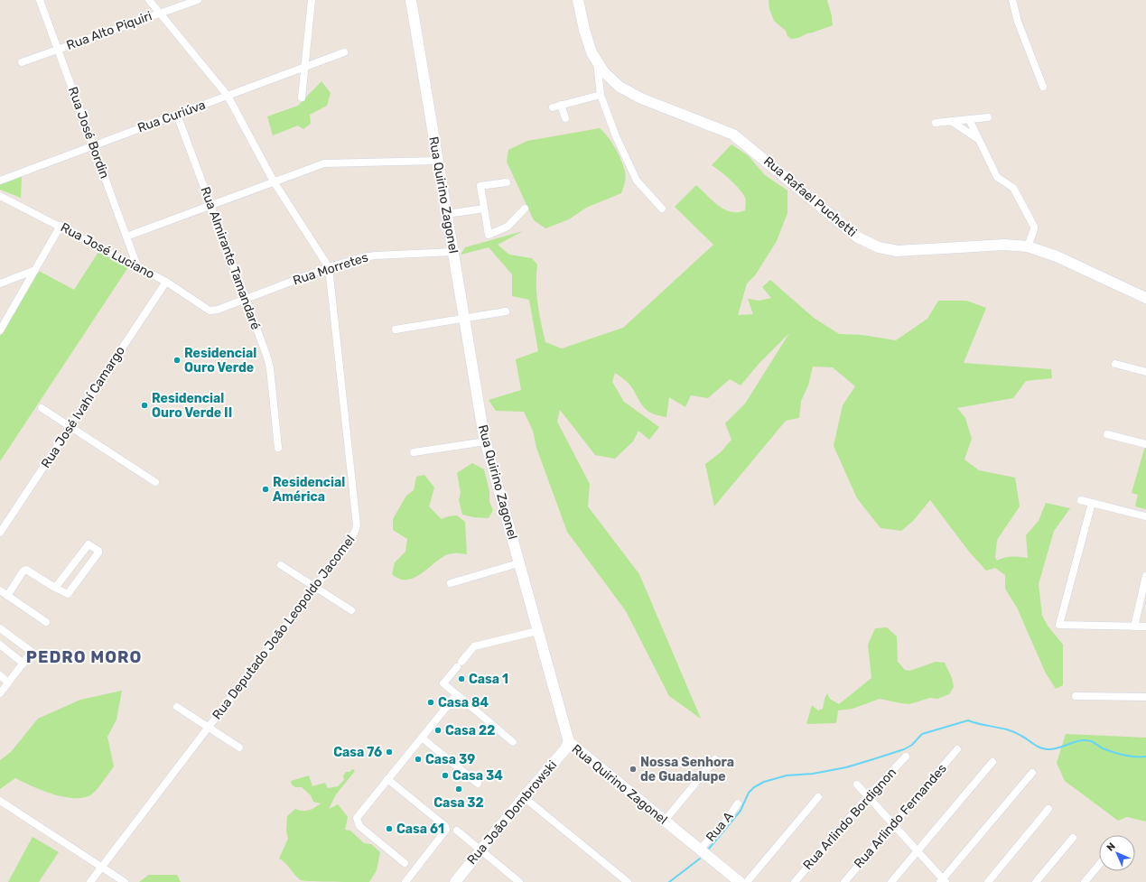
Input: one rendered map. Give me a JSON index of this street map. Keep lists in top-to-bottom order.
{
  "streets": {
    "street": [
      "Rua Alto Piquiri",
      "Rua Curiúva",
      "Rua José Bordin",
      "Rua Quirino Zagonel",
      "Rua Rafael Puchetti",
      "Rua José Luciano",
      "Rua Almirante Tamandaré",
      "Rua Morretes",
      "Rua José Ivahí Camargo",
      "Rua Deputado João Leopoldo Jacomel",
      "Rua João Dombrowski",
      "Rua Arlindo Fernandes",
      "Rua Arlindo Bordignon",
      "Rua A"
    ]
  },
  "crossings": [
    ["Rua Alto Piquiri", "Rua José Bordin"],
    ["Rua Alto Piquiri", "Rua Deputado João Leopoldo Jacomel"],
    ["Rua Curiúva", "Rua José Bordin"],
    ["Rua Curiúva", "Rua Almirante Tamandaré"],
    ["Rua Curiúva", "Rua Deputado João Leopoldo Jacomel"],
    ["Rua José Bordin", "Rua José Luciano"],
    ["Rua Quirino Zagonel", "Rua Morretes"],
    ["Rua Quirino Zagonel", "Rua João Dombrowski"],
    ["Rua Quirino Zagonel", "Rua A"],
    ["Rua José Luciano", "Rua Morretes"],
    ["Rua José Luciano", "Rua José Ivahí Camargo"],
    ["Rua Almirante Tamandaré", "Rua Morretes"],
    ["Rua Morretes", "Rua Deputado João Leopoldo Jacomel"]
  ],
  "districts": ["PEDRO MORO"],
  "places": [
    "Residencial Ouro Verde",
    "Residencial Ouro Verde II",
    "Residencial América",
    "Casa 1",
    "Casa 84",
    "Casa 22",
    "Casa 76",
    "Casa 39",
    "Nossa Senhora de Guadalupe",
    "Casa 34",
    "Casa 32",
    "Casa 61"
  ],
  "north": "top left"
}
